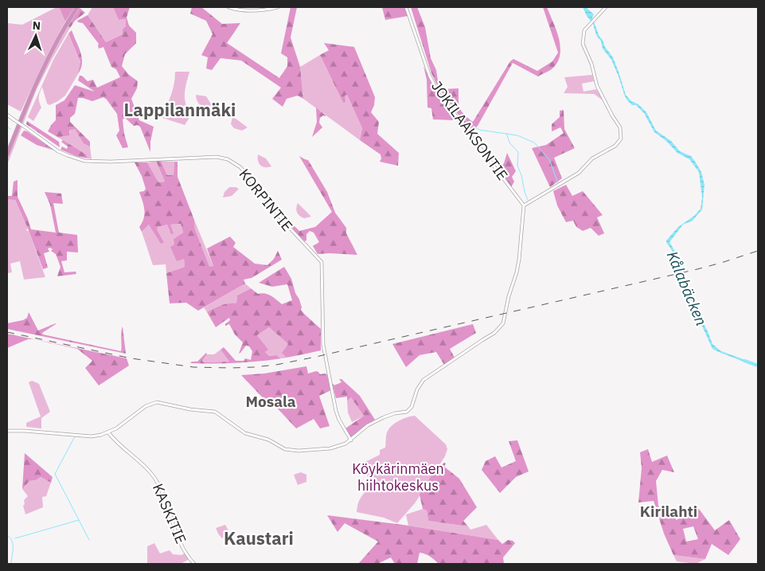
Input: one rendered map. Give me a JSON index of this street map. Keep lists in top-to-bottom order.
{
  "streets": {
    "street": ["JOKILAAKSONTIE", "KORPINTIE", "KASKITIE"]
  },
  "districts": [
    "Lappilanmäki",
    "Mosala",
    "Kirilahti",
    "Kaustari"
  ],
  "water": ["Kålabäcken"],
  "parks": ["Köykärinmäen hiihtokeskus"],
  "north": "top"
}
